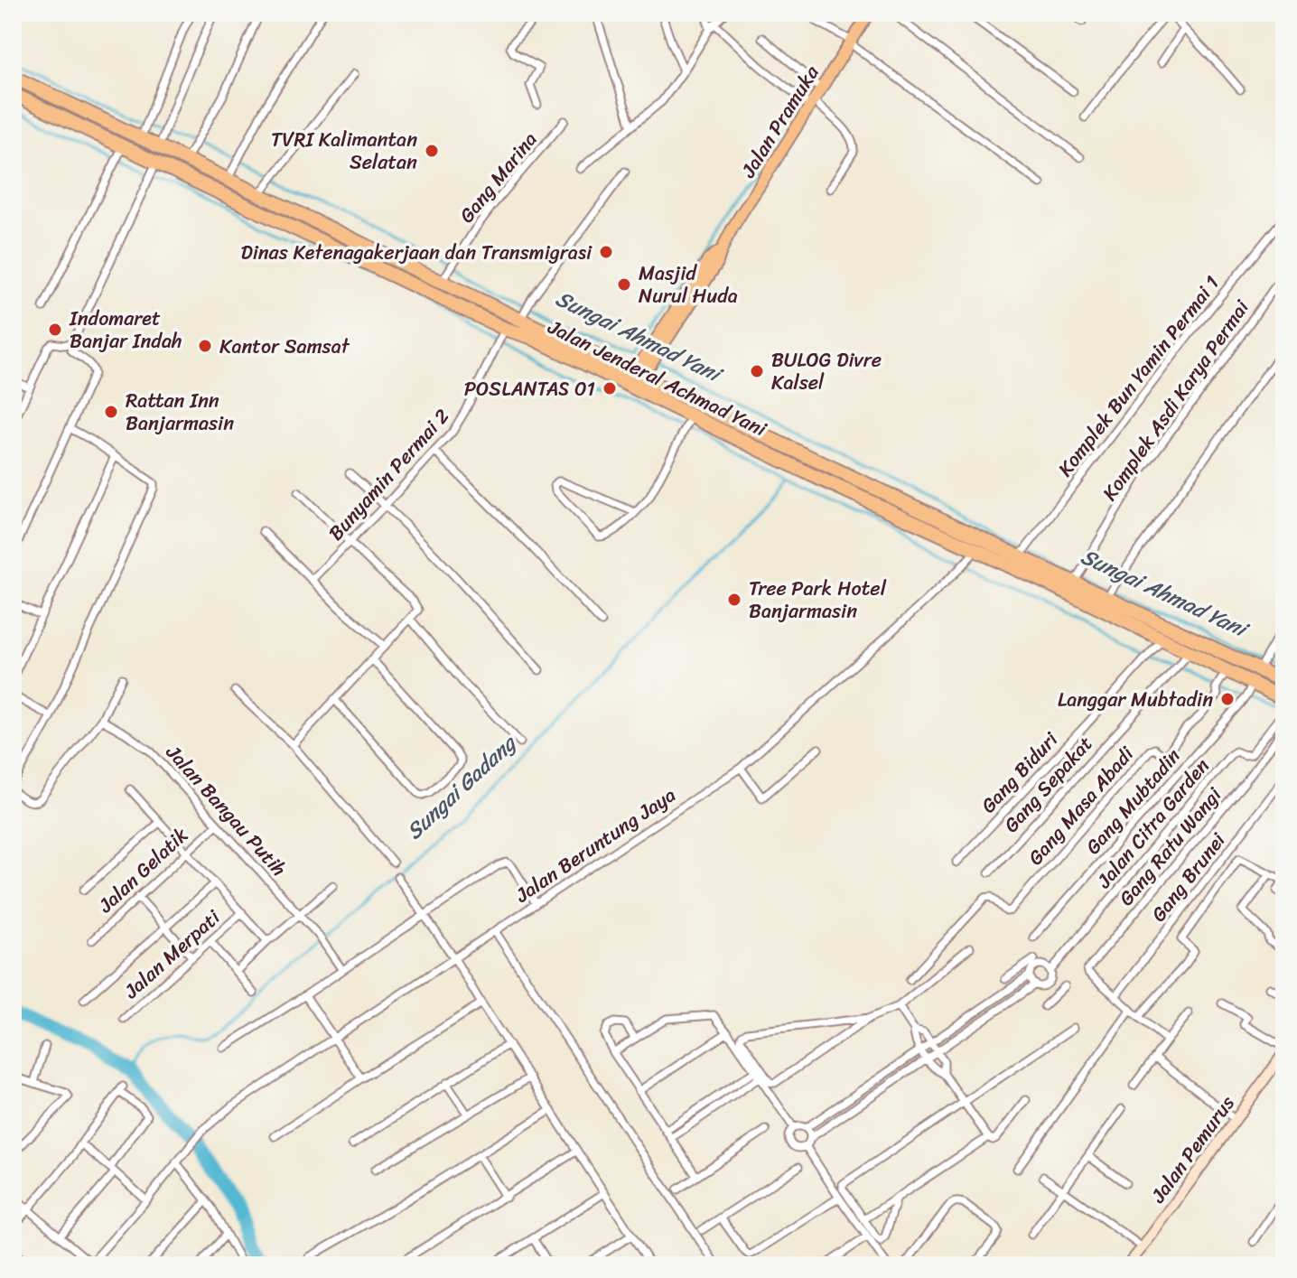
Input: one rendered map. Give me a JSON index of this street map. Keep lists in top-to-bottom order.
{
  "streets": {
    "highway": ["Jalan Jenderal Achmad Yani"],
    "main road": ["Jalan Pramuka"],
    "street": [
      "Gang Marina",
      "Komplek Bun Yamin Permai 1",
      "Komplek Asdi Karya Permai",
      "Bunyamin Permai 2",
      "Gang Biduri",
      "Gang Sepakat",
      "Gang Mubtadin",
      "Gang Masa Abadi",
      "Jalan Bangau Putih",
      "Jalan Citra Garden",
      "Jalan Beruntung Jaya",
      "Gang Ratu Wangi",
      "Jalan Gelatik",
      "Gang Brunei",
      "Jalan Merpati",
      "Jalan Pemurus"
    ]
  },
  "crossings": [
    ["Jalan Pramuka", "Jalan Jenderal Achmad Yani"],
    ["Gang Marina", "Jalan Jenderal Achmad Yani"],
    ["Komplek Bun Yamin Permai 1", "Jalan Jenderal Achmad Yani"],
    ["Jalan Jenderal Achmad Yani", "Komplek Asdi Karya Permai"],
    ["Jalan Jenderal Achmad Yani", "Bunyamin Permai 2"],
    ["Jalan Jenderal Achmad Yani", "Gang Biduri"],
    ["Jalan Jenderal Achmad Yani", "Gang Sepakat"],
    ["Jalan Jenderal Achmad Yani", "Gang Mubtadin"],
    ["Jalan Jenderal Achmad Yani", "Gang Masa Abadi"],
    ["Jalan Jenderal Achmad Yani", "Jalan Beruntung Jaya"],
    ["Jalan Bangau Putih", "Jalan Gelatik"],
    ["Gang Ratu Wangi", "Gang Brunei"]
  ],
  "water": ["Sungai Ahmad Yani", "Sungai Gadang"],
  "places": [
    "TVRI Kalimantan Selatan",
    "Dinas Ketenagakerjaan dan Transmigrasi",
    "Masjid Nurul Huda",
    "Indomaret Banjar Indah",
    "Kantor Samsat",
    "BULOG Divre Kalsel",
    "POSLANTAS 01",
    "Rattan Inn Banjarmasin",
    "Tree Park Hotel Banjarmasin",
    "Langgar Mubtadin"
  ]
}
